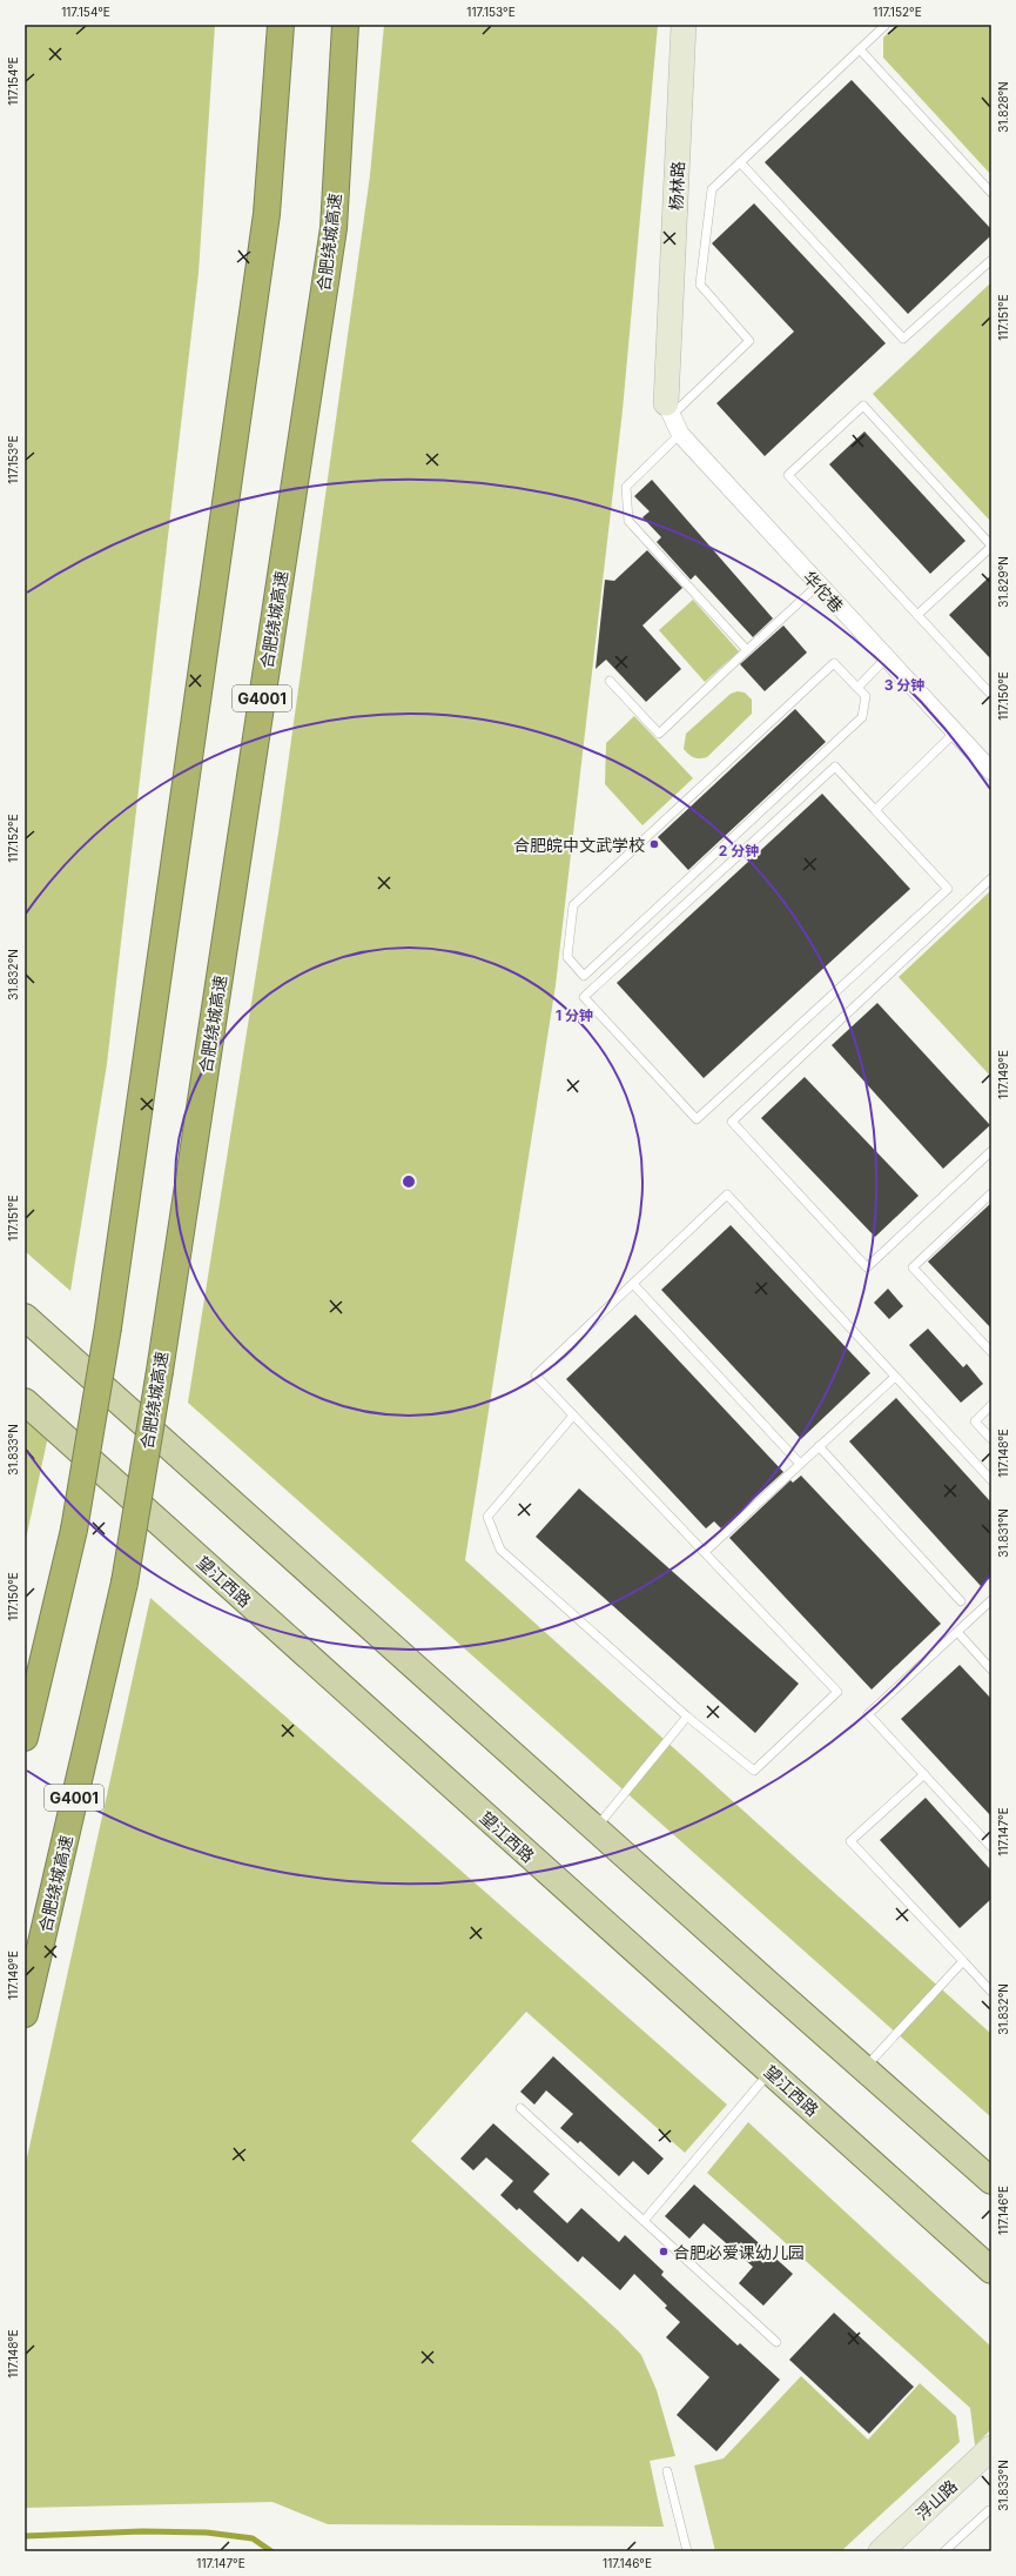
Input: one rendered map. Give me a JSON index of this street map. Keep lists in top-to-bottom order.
{
  "streets": {
    "highway": ["合肥绕城高速", "G4001"],
    "main road": ["望江西路"],
    "street": ["杨林路", "华佗巷", "浮山路"]
  },
  "crossings": [
    ["杨林路", "华佗巷"]
  ],
  "places": ["合肥皖中文武学校", "合肥必爱课幼儿园"],
  "coordinates": [
    "117.154°E",
    "117.153°E",
    "117.152°E",
    "31.828°N",
    "117.151°E",
    "31.829°N",
    "117.150°E",
    "31.832°N",
    "117.149°E",
    "31.833°N",
    "117.148°E",
    "31.831°N",
    "117.147°E",
    "117.146°E"
  ],
  "rings": ["3 分钟", "2 分钟", "1 分钟"]
}
